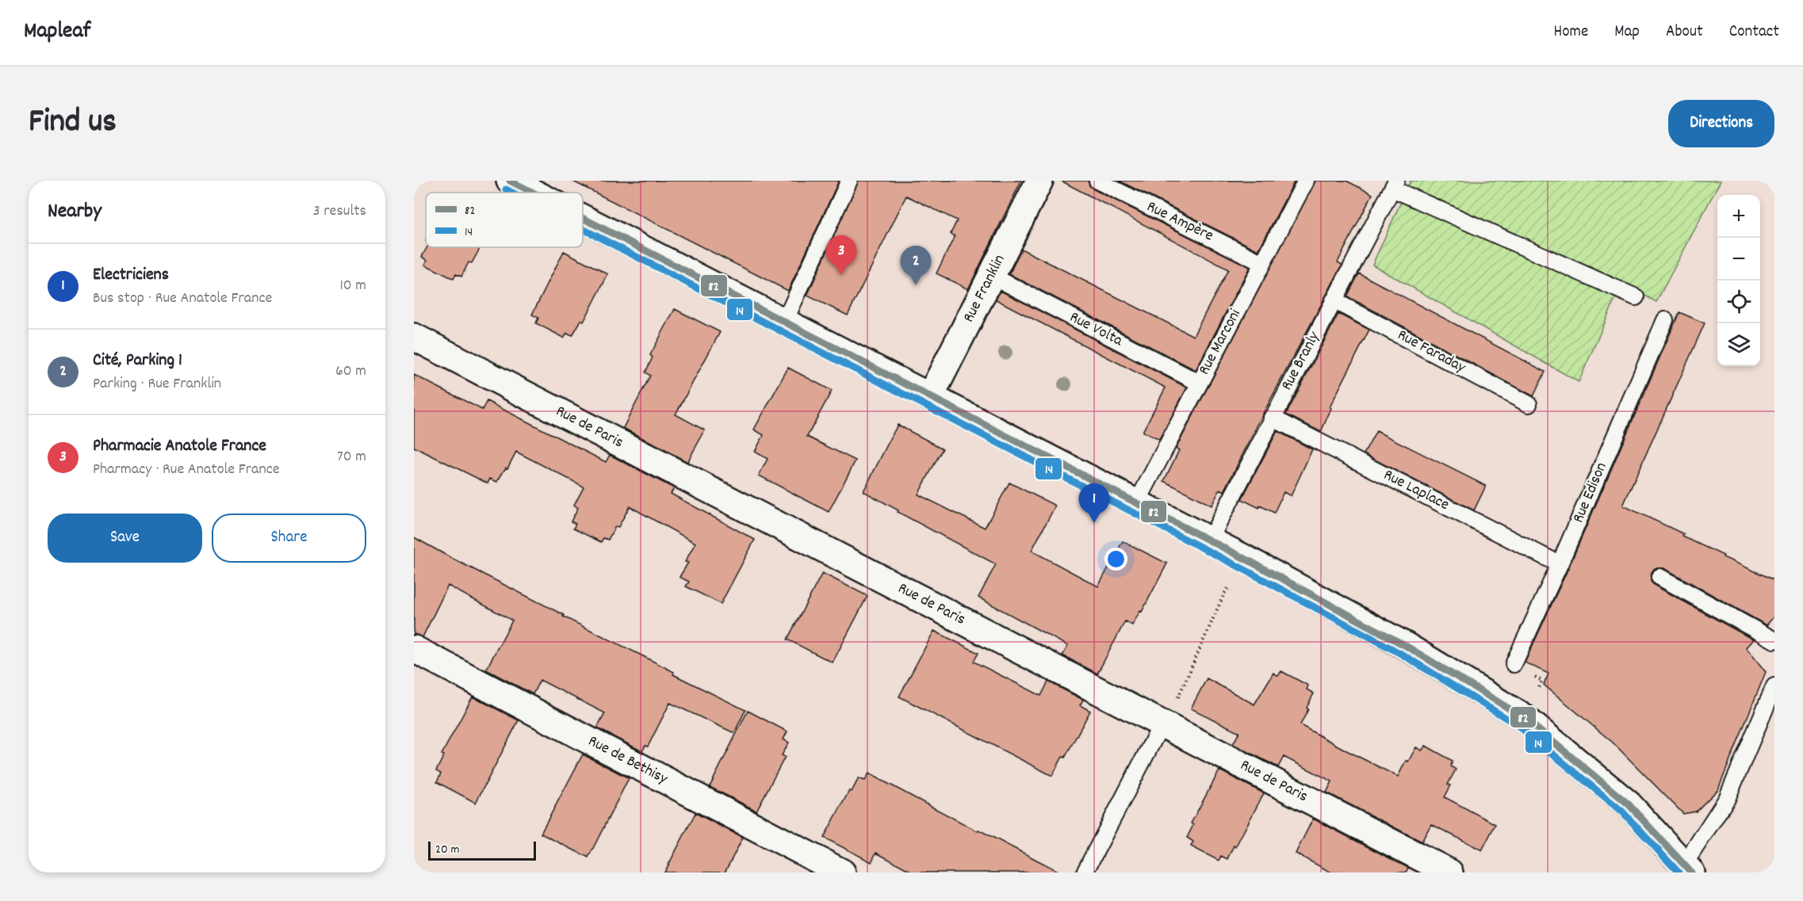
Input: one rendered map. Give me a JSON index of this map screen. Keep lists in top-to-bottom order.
{
  "streets": {
    "street": ["Rue Franklin", "Rue de Paris", "Rue de Bethisy"],
    "lane": [
      "Rue Ampère",
      "Rue Volta",
      "Rue Marconi",
      "Rue Faraday",
      "Rue Branly",
      "Rue Laplace",
      "Rue Edison"
    ]
  },
  "crossings": [
    ["Rue Ampère", "Rue Marconi"],
    ["Rue Franklin", "Rue Volta"],
    ["Rue Volta", "Rue Marconi"],
    ["Rue Faraday", "Rue Branly"],
    ["Rue Branly", "Rue Laplace"],
    ["Rue Laplace", "Rue Edison"]
  ],
  "lines": ["transit line 82", "transit line 14"],
  "legend": ["82", "14"],
  "scale_bar": "20 m",
  "page": {
    "header": "Mapleaf",
    "nav": [
      "Home",
      "Map",
      "About",
      "Contact"
    ],
    "title": "Find us",
    "buttons": [
      "Directions",
      ["Save", "Share"]
    ],
    "heading": ["Nearby", "3 results"],
    "map_buttons": ["+", "−"],
    "pins": ["3", "2", "1"],
    "list": [
      {
        "mark": "1",
        "name": "Electriciens",
        "note": "Bus stop · Rue Anatole France",
        "value": "10 m"
      },
      {
        "mark": "2",
        "name": "Cité, Parking 1",
        "note": "Parking · Rue Franklin",
        "value": "60 m"
      },
      {
        "mark": "3",
        "name": "Pharmacie Anatole France",
        "note": "Pharmacy · Rue Anatole France",
        "value": "70 m"
      }
    ],
    "scale": "20 m"
  }
}
